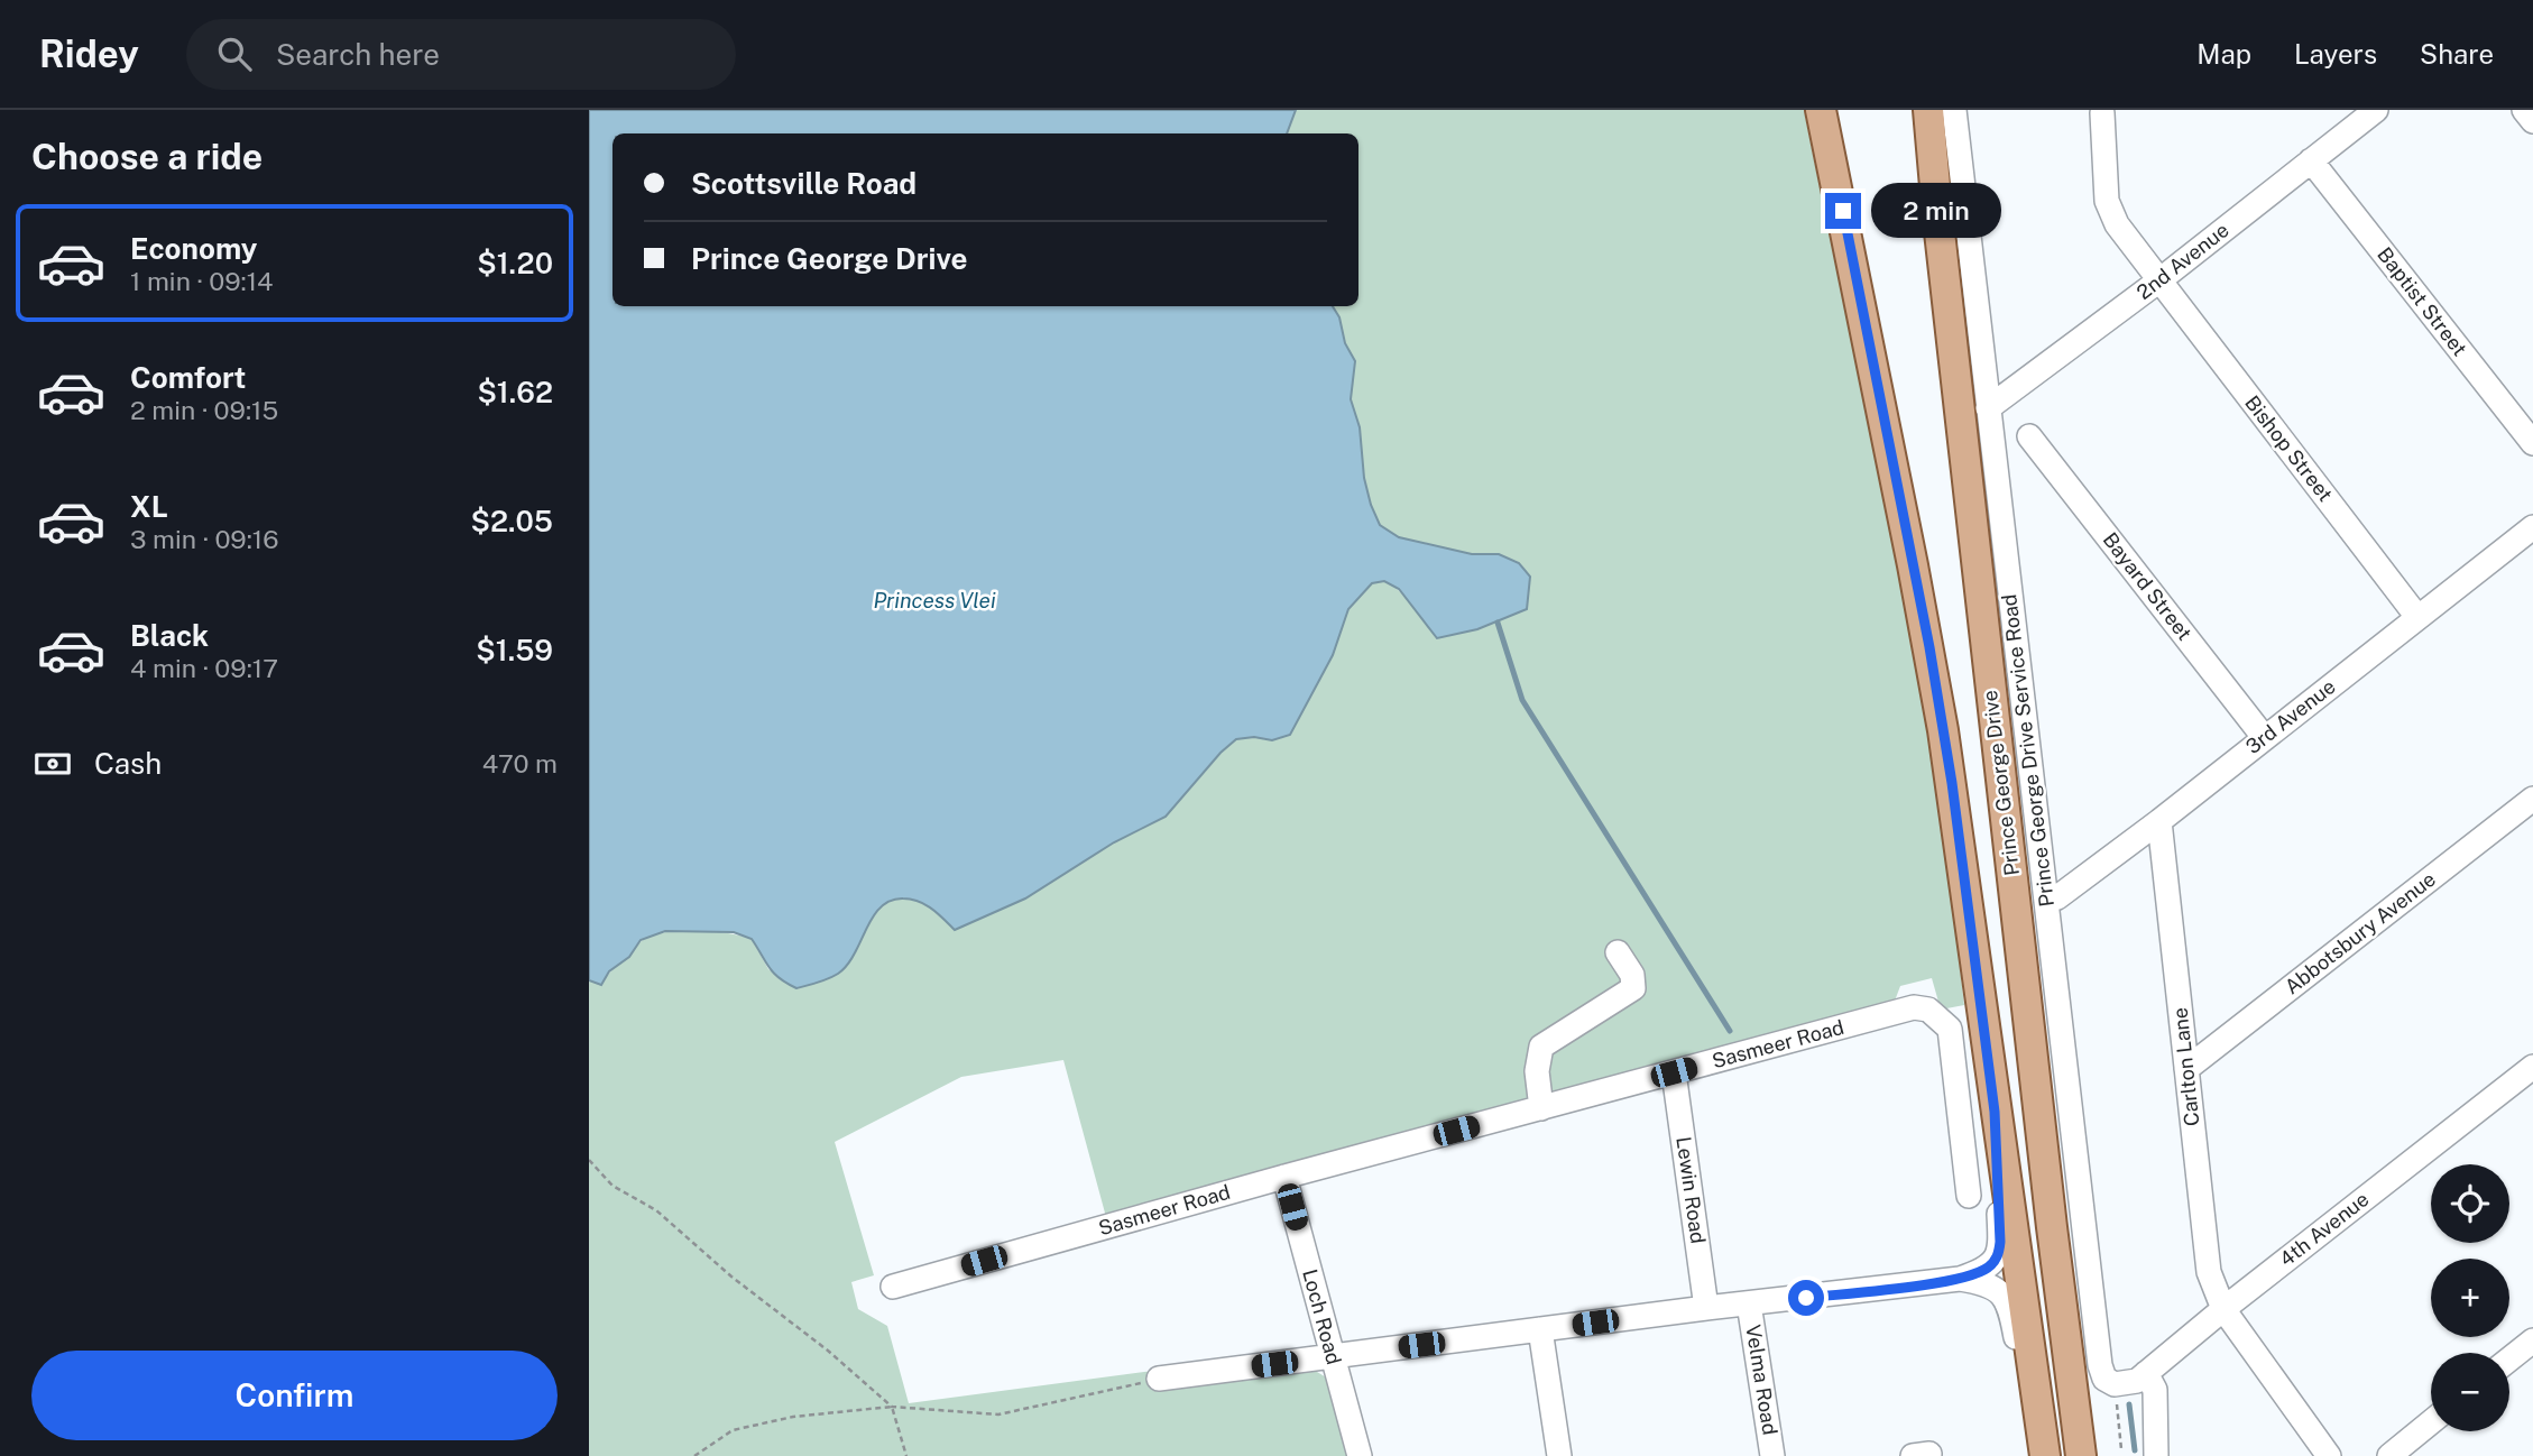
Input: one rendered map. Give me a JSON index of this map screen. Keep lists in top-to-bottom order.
{
  "streets": {
    "main road": ["Prince George Drive"],
    "street": [
      "2nd Avenue",
      "Baptist Street",
      "Bishop Street",
      "Bayard Street",
      "3rd Avenue",
      "Prince George Drive Service Road",
      "Abbotsbury Avenue",
      "Sasmeer Road",
      "Carlton Lane",
      "Lewin Road",
      "4th Avenue",
      "Loch Road",
      "Velma Road"
    ]
  },
  "crossings": [
    ["2nd Avenue", "Baptist Street"],
    ["2nd Avenue", "Bishop Street"],
    ["2nd Avenue", "Prince George Drive Service Road"],
    ["Bishop Street", "3rd Avenue"],
    ["Bayard Street", "3rd Avenue"],
    ["3rd Avenue", "Prince George Drive Service Road"],
    ["3rd Avenue", "Carlton Lane"],
    ["Prince George Drive Service Road", "4th Avenue"],
    ["Abbotsbury Avenue", "Carlton Lane"],
    ["Sasmeer Road", "Lewin Road"],
    ["Sasmeer Road", "Loch Road"],
    ["Carlton Lane", "4th Avenue"]
  ],
  "water": ["Princess Vlei"],
  "page": {
    "header": "Ridey",
    "search": "Search here",
    "nav": ["Map", "Layers", "Share"],
    "heading": "Choose a ride",
    "banner": ["Scottsville Road", "Prince George Drive"],
    "bubble": "2 min",
    "list": [
      {
        "name": "Economy",
        "note": "1 min · 09:14",
        "value": "$1.20"
      },
      {
        "name": "Comfort",
        "note": "2 min · 09:15",
        "value": "$1.62"
      },
      {
        "name": "XL",
        "note": "3 min · 09:16",
        "value": "$2.05"
      },
      {
        "name": "Black",
        "note": "4 min · 09:17",
        "value": "$1.59"
      }
    ],
    "pay": ["Cash", "470 m"],
    "map_buttons": ["+", "−"],
    "buttons": "Confirm"
  }
}
